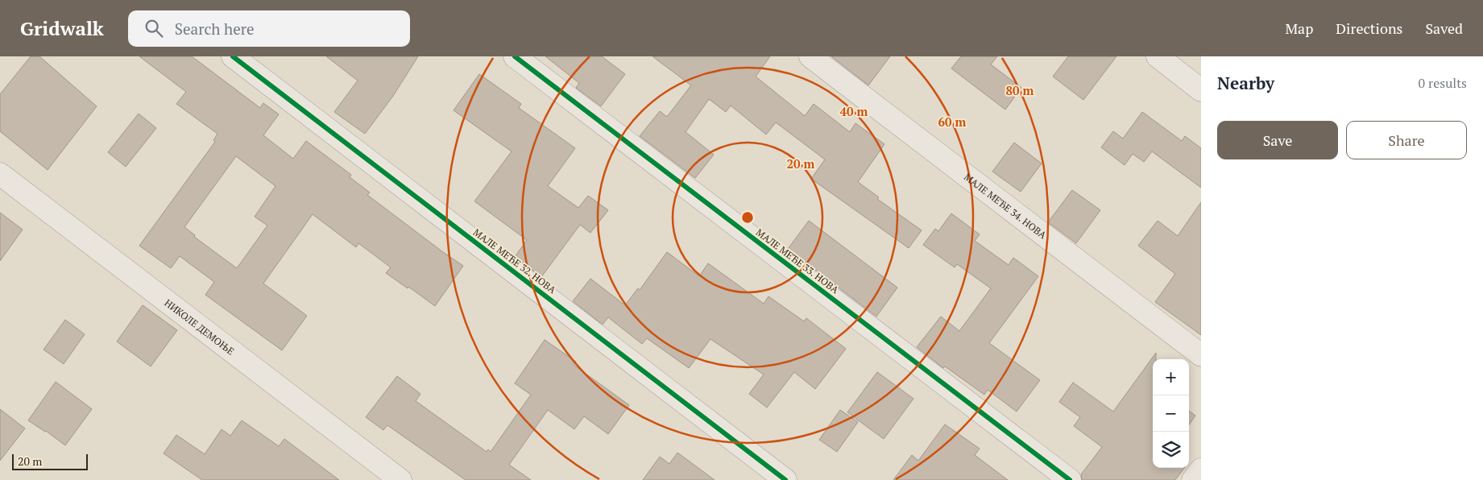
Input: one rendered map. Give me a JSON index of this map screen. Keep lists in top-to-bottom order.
{
  "streets": {
    "street": [
      "МАЛЕ МЕЂЕ 34. НОВА",
      "МАЛЕ МЕЂЕ 32. НОВА",
      "МАЛЕ МЕЂЕ 33. НОВА",
      "НИКОЛЕ ДЕМОЊЕ"
    ]
  },
  "scale_bar": "20 m",
  "page": {
    "header": "Gridwalk",
    "search": "Search here",
    "nav": ["Map", "Directions", "Saved"],
    "heading": ["Nearby", "0 results"],
    "buttons": ["Save", "Share"],
    "map_buttons": ["+", "−"],
    "scale": "20 m"
  },
  "rings": [
    "80 m",
    "40 m",
    "60 m",
    "20 m"
  ]
}
